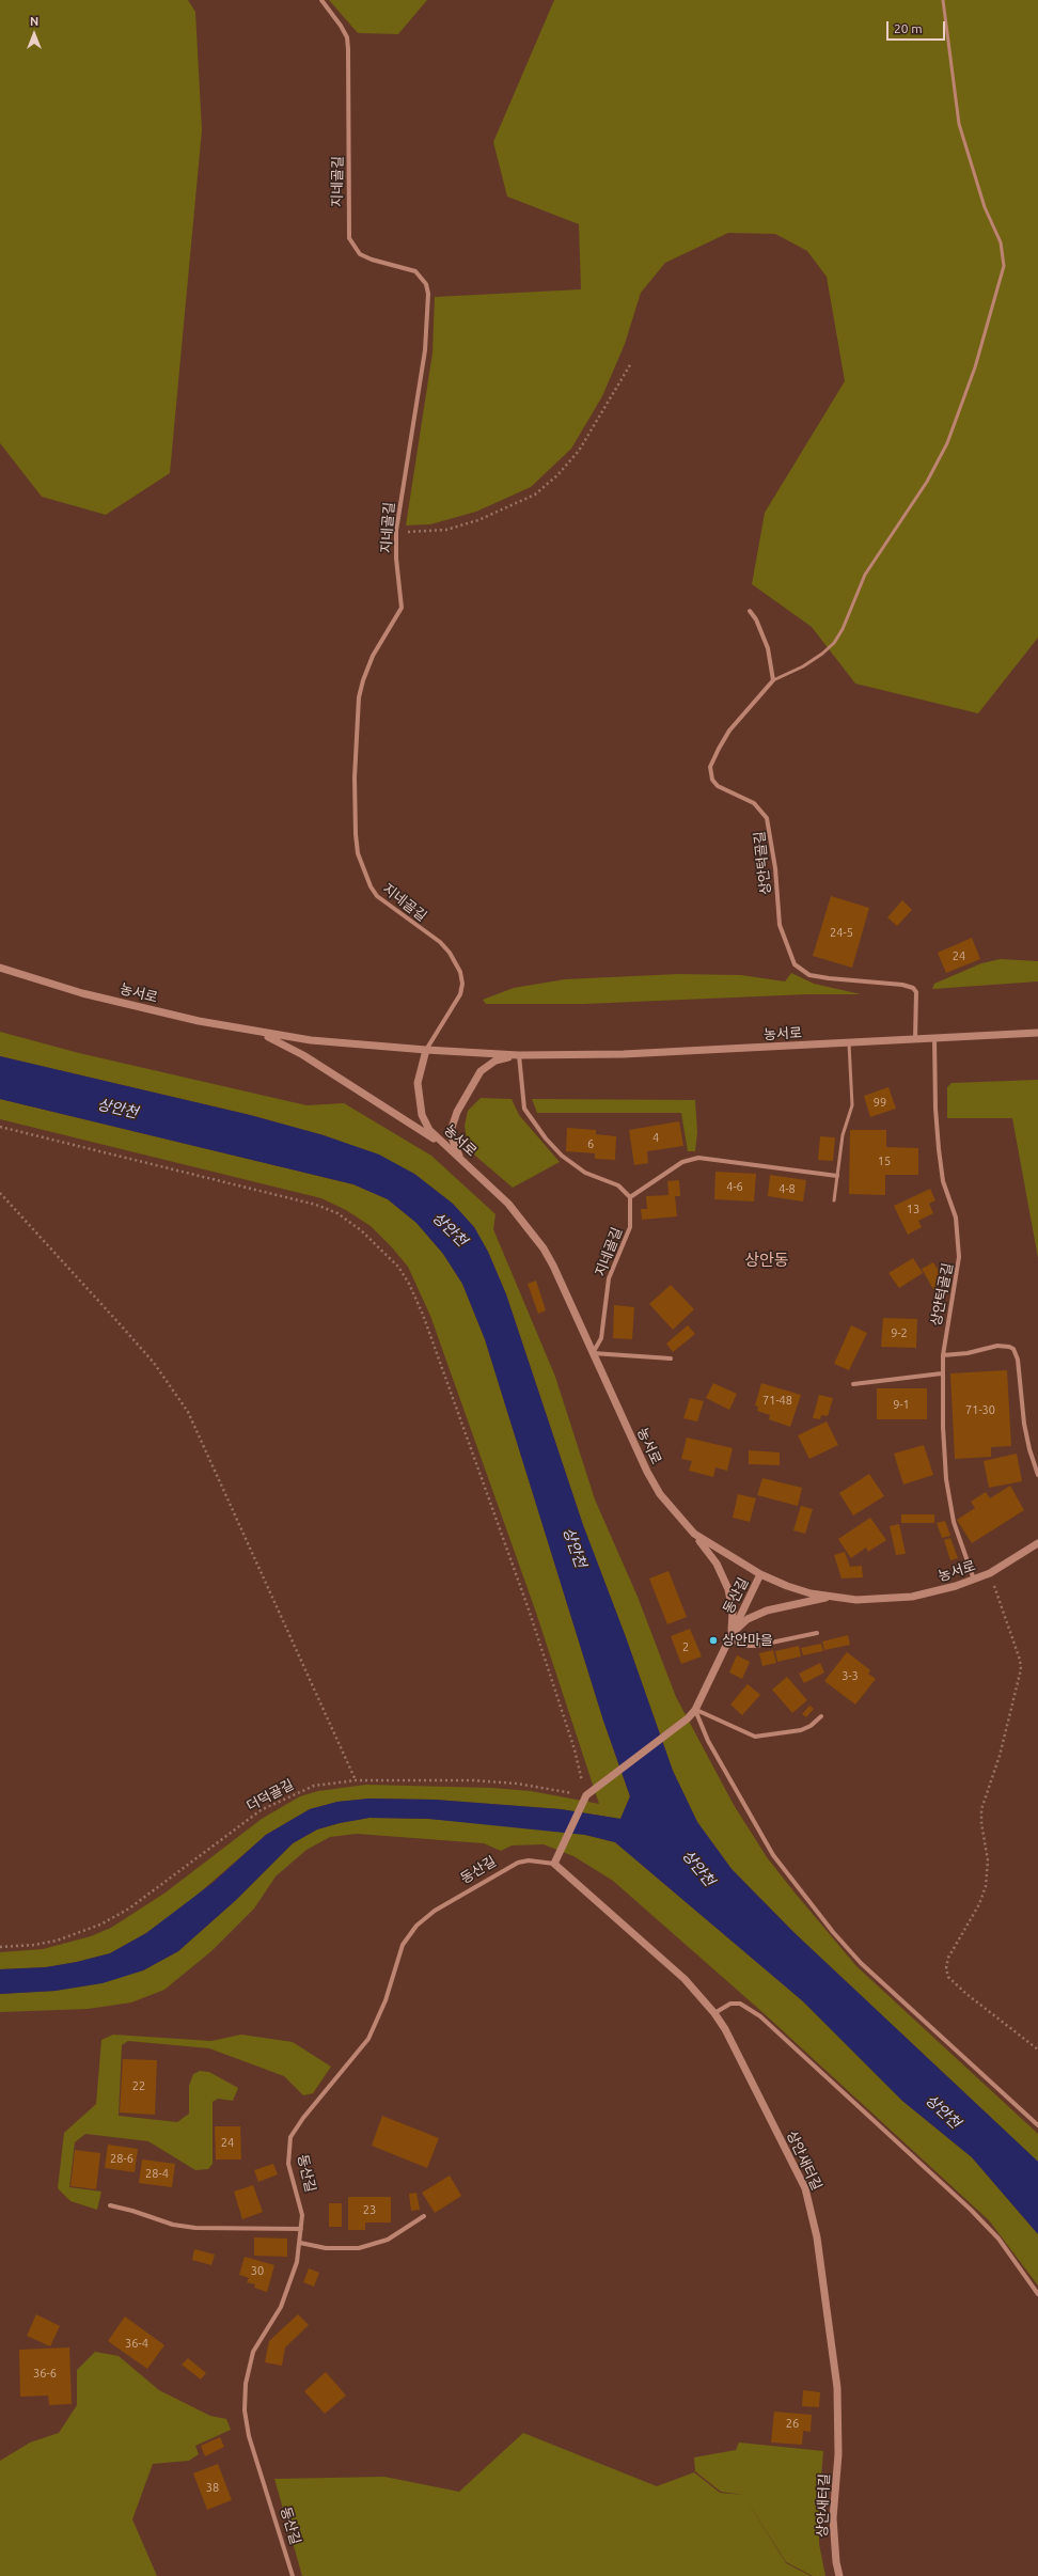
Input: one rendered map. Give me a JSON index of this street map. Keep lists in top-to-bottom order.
{
  "streets": {
    "street": [
      "지네골길",
      "상안턱골길",
      "농서로",
      "동산길",
      "상안새터길"
    ],
    "path": ["더덕골길"]
  },
  "crossings": [
    ["지네골길", "농서로"],
    ["상안턱골길", "농서로"],
    ["농서로", "동산길"],
    ["동산길", "더덕골길"],
    ["동산길", "상안새터길"]
  ],
  "districts": ["상안동"],
  "water": ["상안천"],
  "places": ["상안마을"],
  "house_numbers": [
    "24-5",
    "24",
    "99",
    "4",
    "6",
    "15",
    "4-6",
    "4-8",
    "13",
    "9-2",
    "71-48",
    "9-1",
    "71-30",
    "2",
    "3-3",
    "22",
    "24",
    "28-6",
    "28-4",
    "23",
    "30",
    "36-4",
    "36-6",
    "26",
    "38"
  ],
  "scale_bar": "20 m",
  "north": "top"
}
